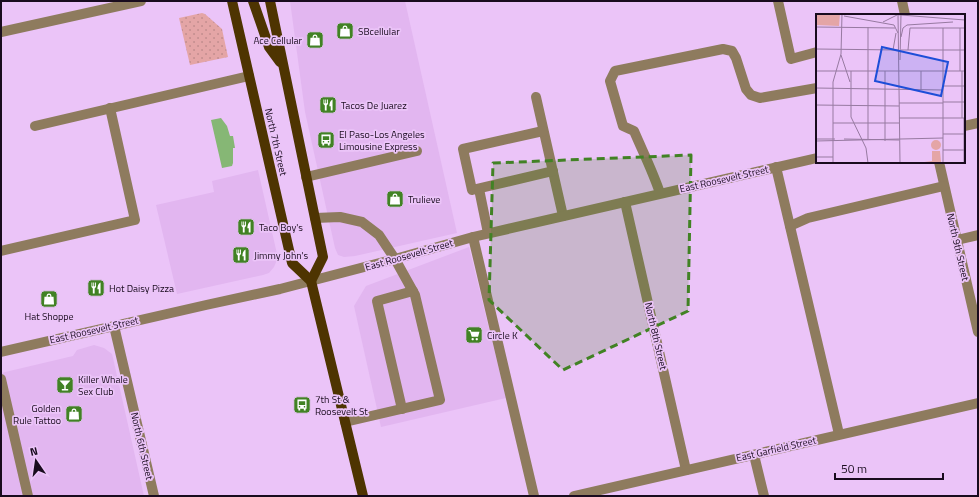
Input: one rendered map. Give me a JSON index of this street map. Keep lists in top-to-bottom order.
{
  "streets": {
    "main road": ["North 7th Street"],
    "street": [
      "East Roosevelt Street",
      "North 9th Street",
      "North 8th Street",
      "North 6th Street",
      "East Garfield Street"
    ]
  },
  "crossings": [
    ["North 7th Street", "East Roosevelt Street"],
    ["East Roosevelt Street", "North 8th Street"],
    ["East Roosevelt Street", "North 6th Street"],
    ["North 8th Street", "East Garfield Street"]
  ],
  "places": {
    "shop": [
      "SBcellular",
      "Ace Cellular",
      "Trulieve",
      "Hat Shoppe",
      "Golden Rule Tattoo"
    ],
    "restaurant": [
      "Tacos De Juarez",
      "Taco Boy's",
      "Jimmy John's",
      "Hot Daisy Pizza"
    ],
    "bus stop": ["El Paso-Los Angeles Limousine Express", "7th St & Roosevelt St"],
    "supermarket": ["Circle K"],
    "bar": ["Killer Whale Sex Club"]
  },
  "scale_bar": "50 m",
  "north": "top"
}
